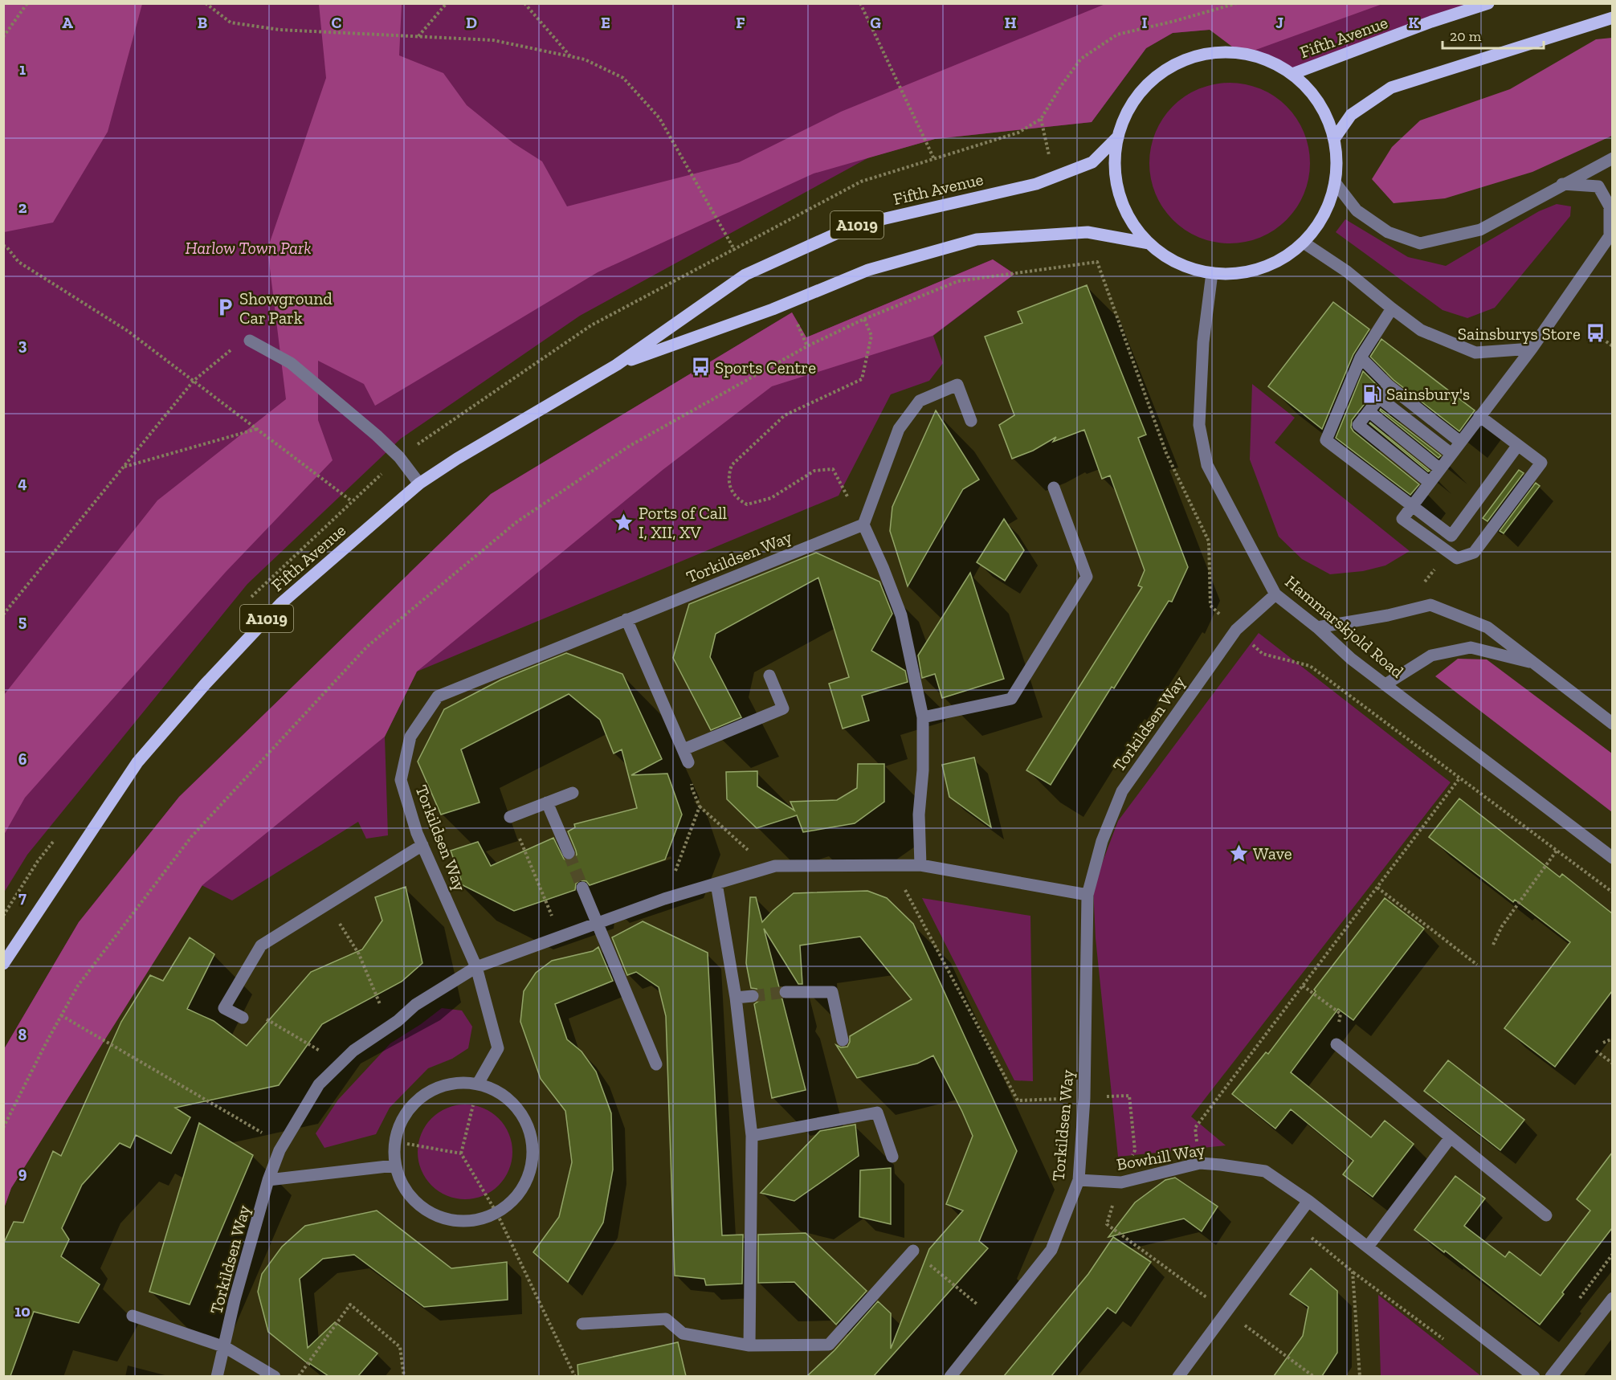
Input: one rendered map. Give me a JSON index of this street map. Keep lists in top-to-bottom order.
{
  "streets": {
    "main road": ["Fifth Avenue", "A1019"],
    "street": ["Torkildsen Way", "Hammarskjold Road", "Bowhill Way"]
  },
  "crossings": [
    ["Torkildsen Way", "Hammarskjold Road"],
    ["Torkildsen Way", "Bowhill Way"]
  ],
  "parks": ["Harlow Town Park"],
  "places": {
    "parking": ["Showground Car Park"],
    "bus stop": ["Sainsburys Store", "Sports Centre"],
    "fuel station": ["Sainsbury's"],
    "place": ["Ports of Call I, XII, XV", "Wave"]
  },
  "scale_bar": "20 m",
  "grid": {
    "columns": [
      "A",
      "B",
      "C",
      "D",
      "E",
      "F",
      "G",
      "H",
      "I",
      "J",
      "K"
    ],
    "rows": [
      "1",
      "2",
      "3",
      "4",
      "5",
      "6",
      "7",
      "8",
      "9",
      "10"
    ]
  }
}
